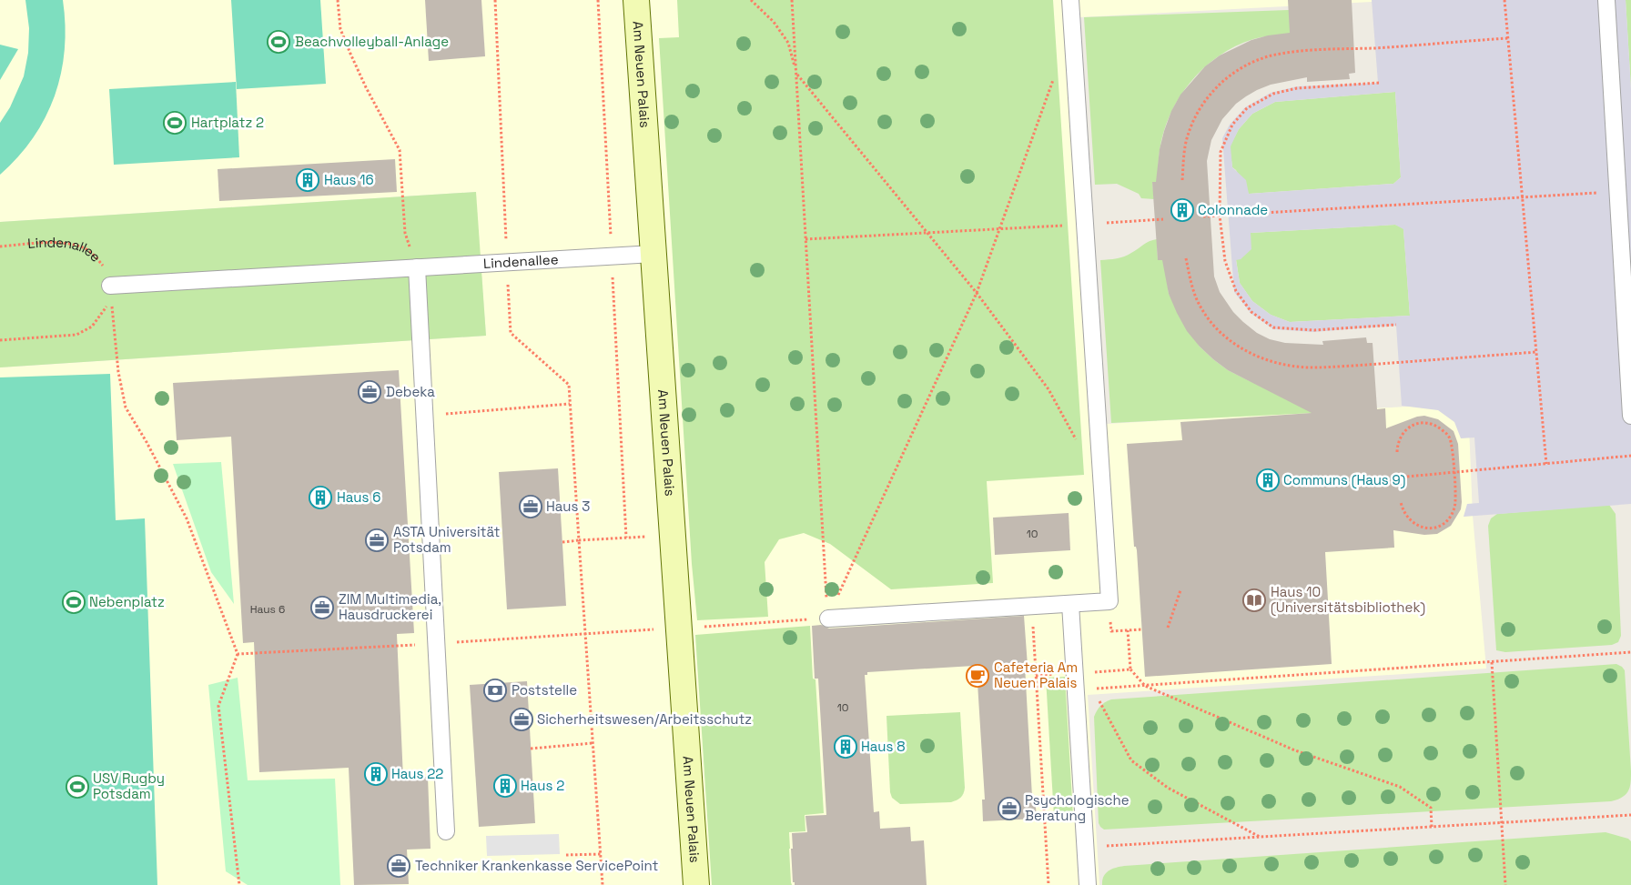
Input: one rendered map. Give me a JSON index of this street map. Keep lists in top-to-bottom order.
{
  "streets": {
    "street": ["Am Neuen Palais"],
    "lane": ["Lindenallee"]
  },
  "crossings": [
    ["Am Neuen Palais", "Lindenallee"]
  ],
  "places": {
    "sports": [
      "Beachvolleyball-Anlage",
      "Hartplatz 2",
      "Nebenplatz",
      "USV Rugby Potsdam"
    ],
    "building": [
      "Haus 16",
      "Colonnade",
      "Communs (Haus 9)",
      "Haus 6",
      "Haus 8",
      "Haus 22",
      "Haus 2"
    ],
    "office": [
      "Debeka",
      "Haus 3",
      "ASTA Universität Potsdam",
      "ZIM Multimedia, Hausdruckerei",
      "Sicherheitswesen/Arbeitsschutz",
      "Psychologische Beratung",
      "Techniker Krankenkasse ServicePoint"
    ],
    "library": ["Haus 10 (Universitätsbibliothek)"],
    "cafe": ["Cafeteria Am Neuen Palais"],
    "bank": ["Poststelle"]
  },
  "house_numbers": ["10", "Haus 6", "10"]
}
